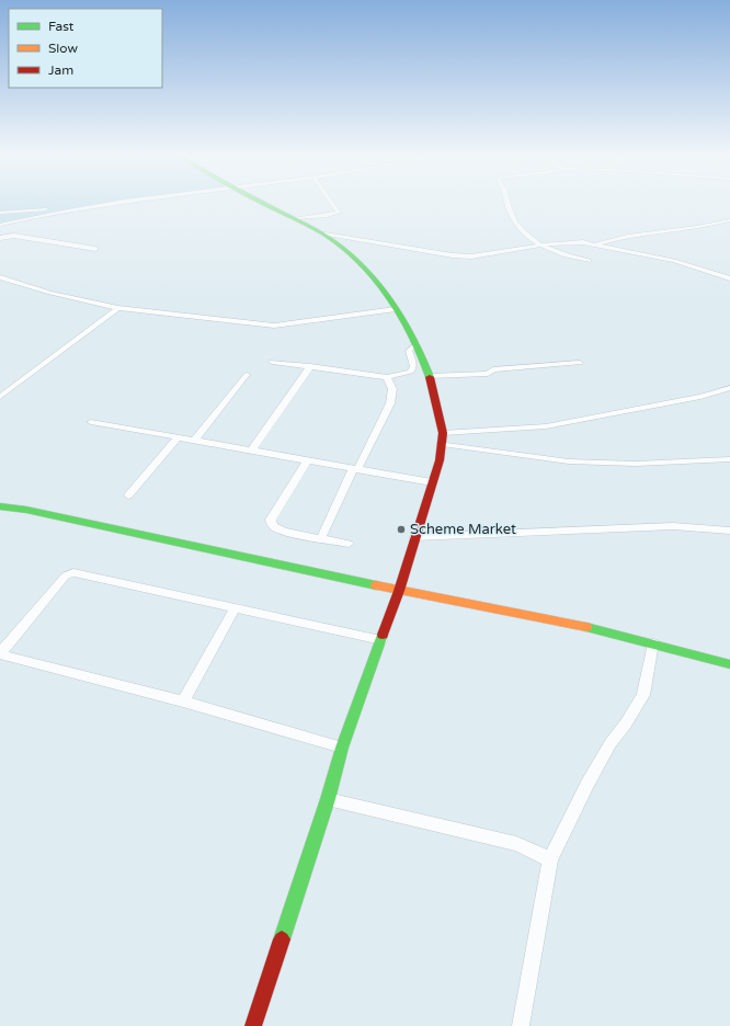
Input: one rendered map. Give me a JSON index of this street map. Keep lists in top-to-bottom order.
{
  "places": ["Scheme Market"],
  "legend": ["Fast", "Slow", "Jam"]
}
